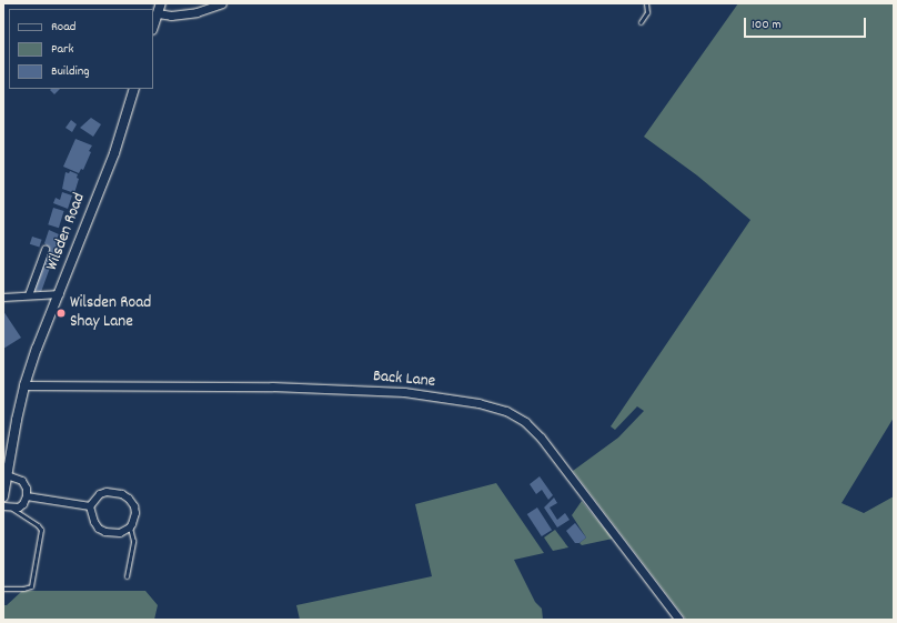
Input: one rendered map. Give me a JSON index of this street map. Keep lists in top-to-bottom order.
{
  "streets": {
    "main road": ["Wilsden Road"],
    "street": ["Back Lane"]
  },
  "crossings": [
    ["Wilsden Road", "Back Lane"]
  ],
  "places": ["Wilsden Road Shay Lane"],
  "legend": ["Road", "Park", "Building"],
  "scale_bar": "100 m"
}
